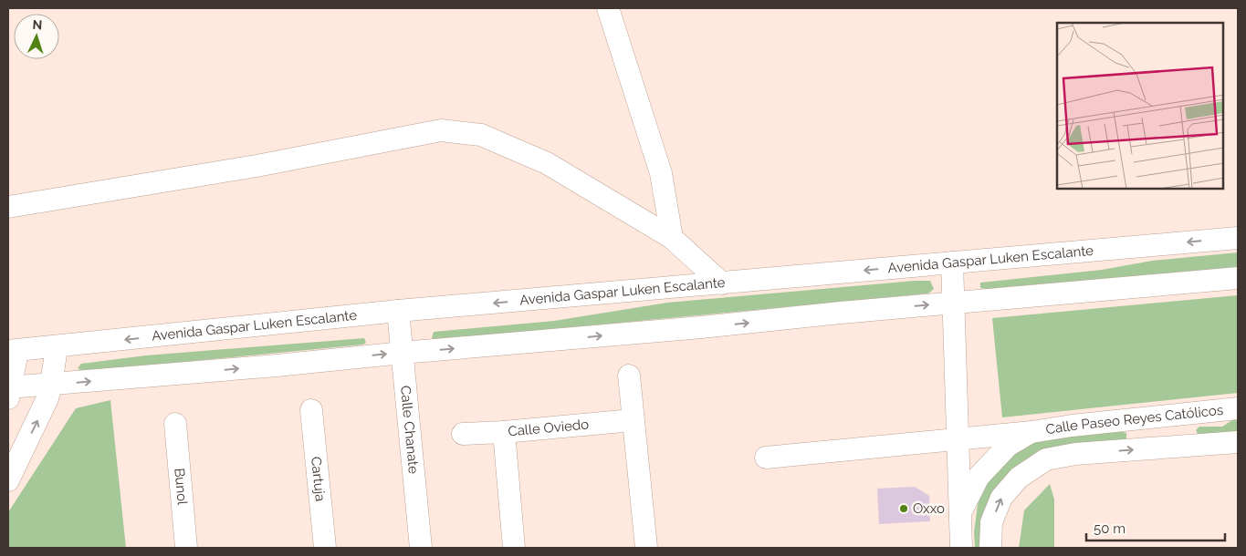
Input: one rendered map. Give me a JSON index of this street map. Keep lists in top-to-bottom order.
{
  "streets": {
    "street": [
      "Avenida Gaspar Luken Escalante",
      "Calle Paseo Reyes Católicos",
      "Calle Oviedo",
      "Calle Chanate",
      "Cartuja",
      "Bunol"
    ]
  },
  "crossings": [
    ["Avenida Gaspar Luken Escalante", "Calle Chanate"]
  ],
  "places": ["Oxxo"],
  "scale_bar": "50 m",
  "north": "top"
}
